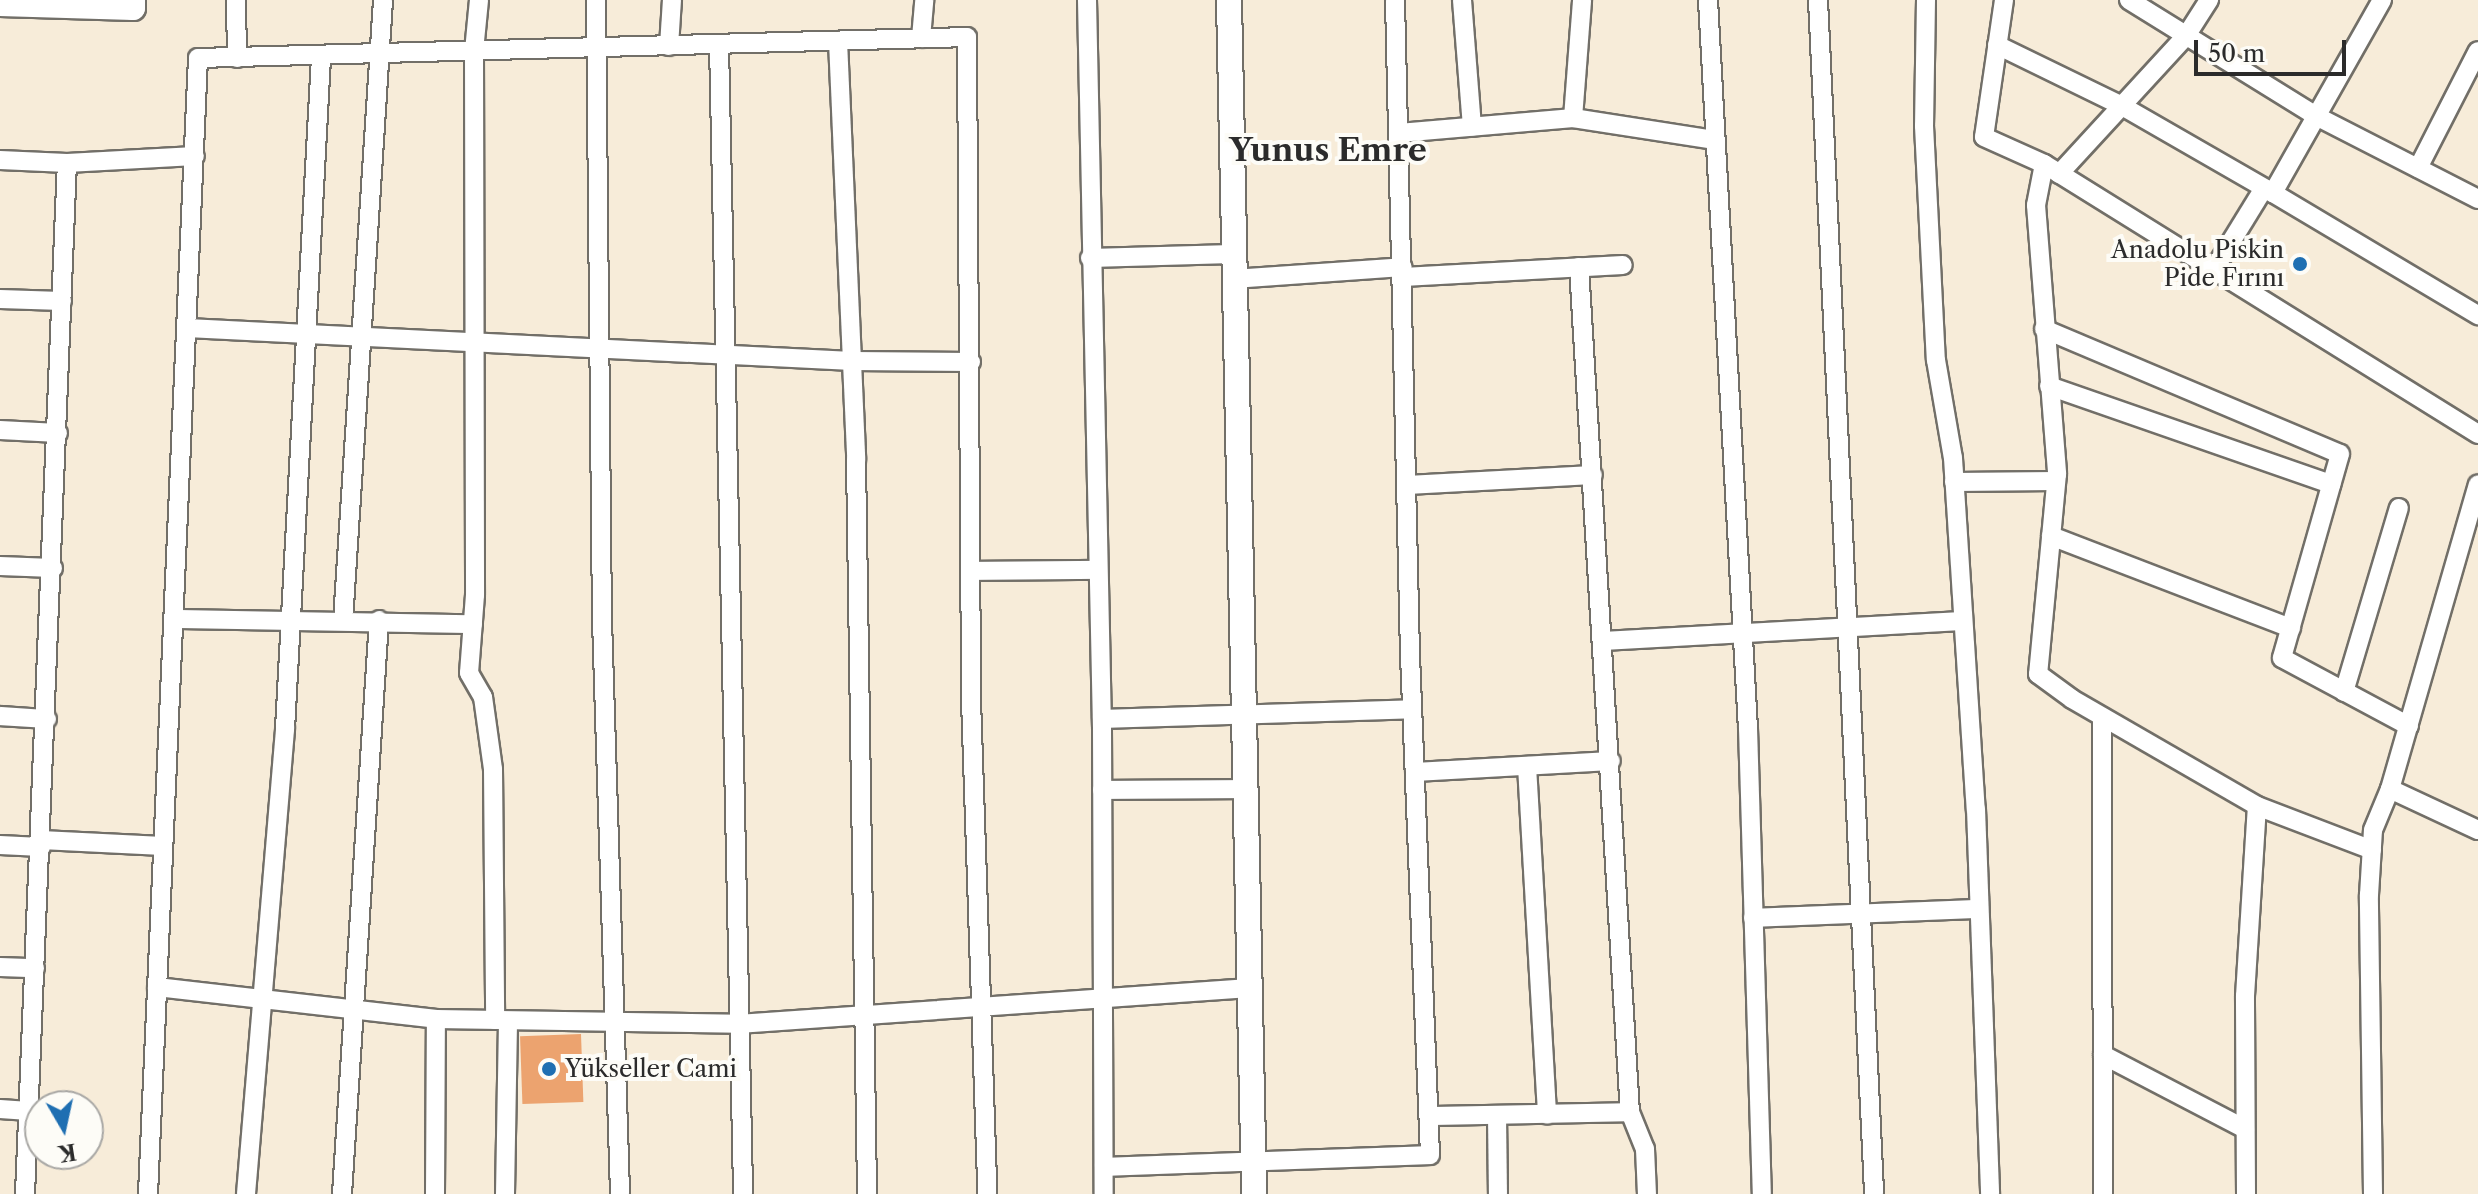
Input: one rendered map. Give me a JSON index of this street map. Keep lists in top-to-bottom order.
{
  "districts": ["Yunus Emre"],
  "places": ["Anadolu Piskin Pide Fırını", "Yükseller Cami"],
  "scale_bar": "50 m",
  "north": "bottom"
}
